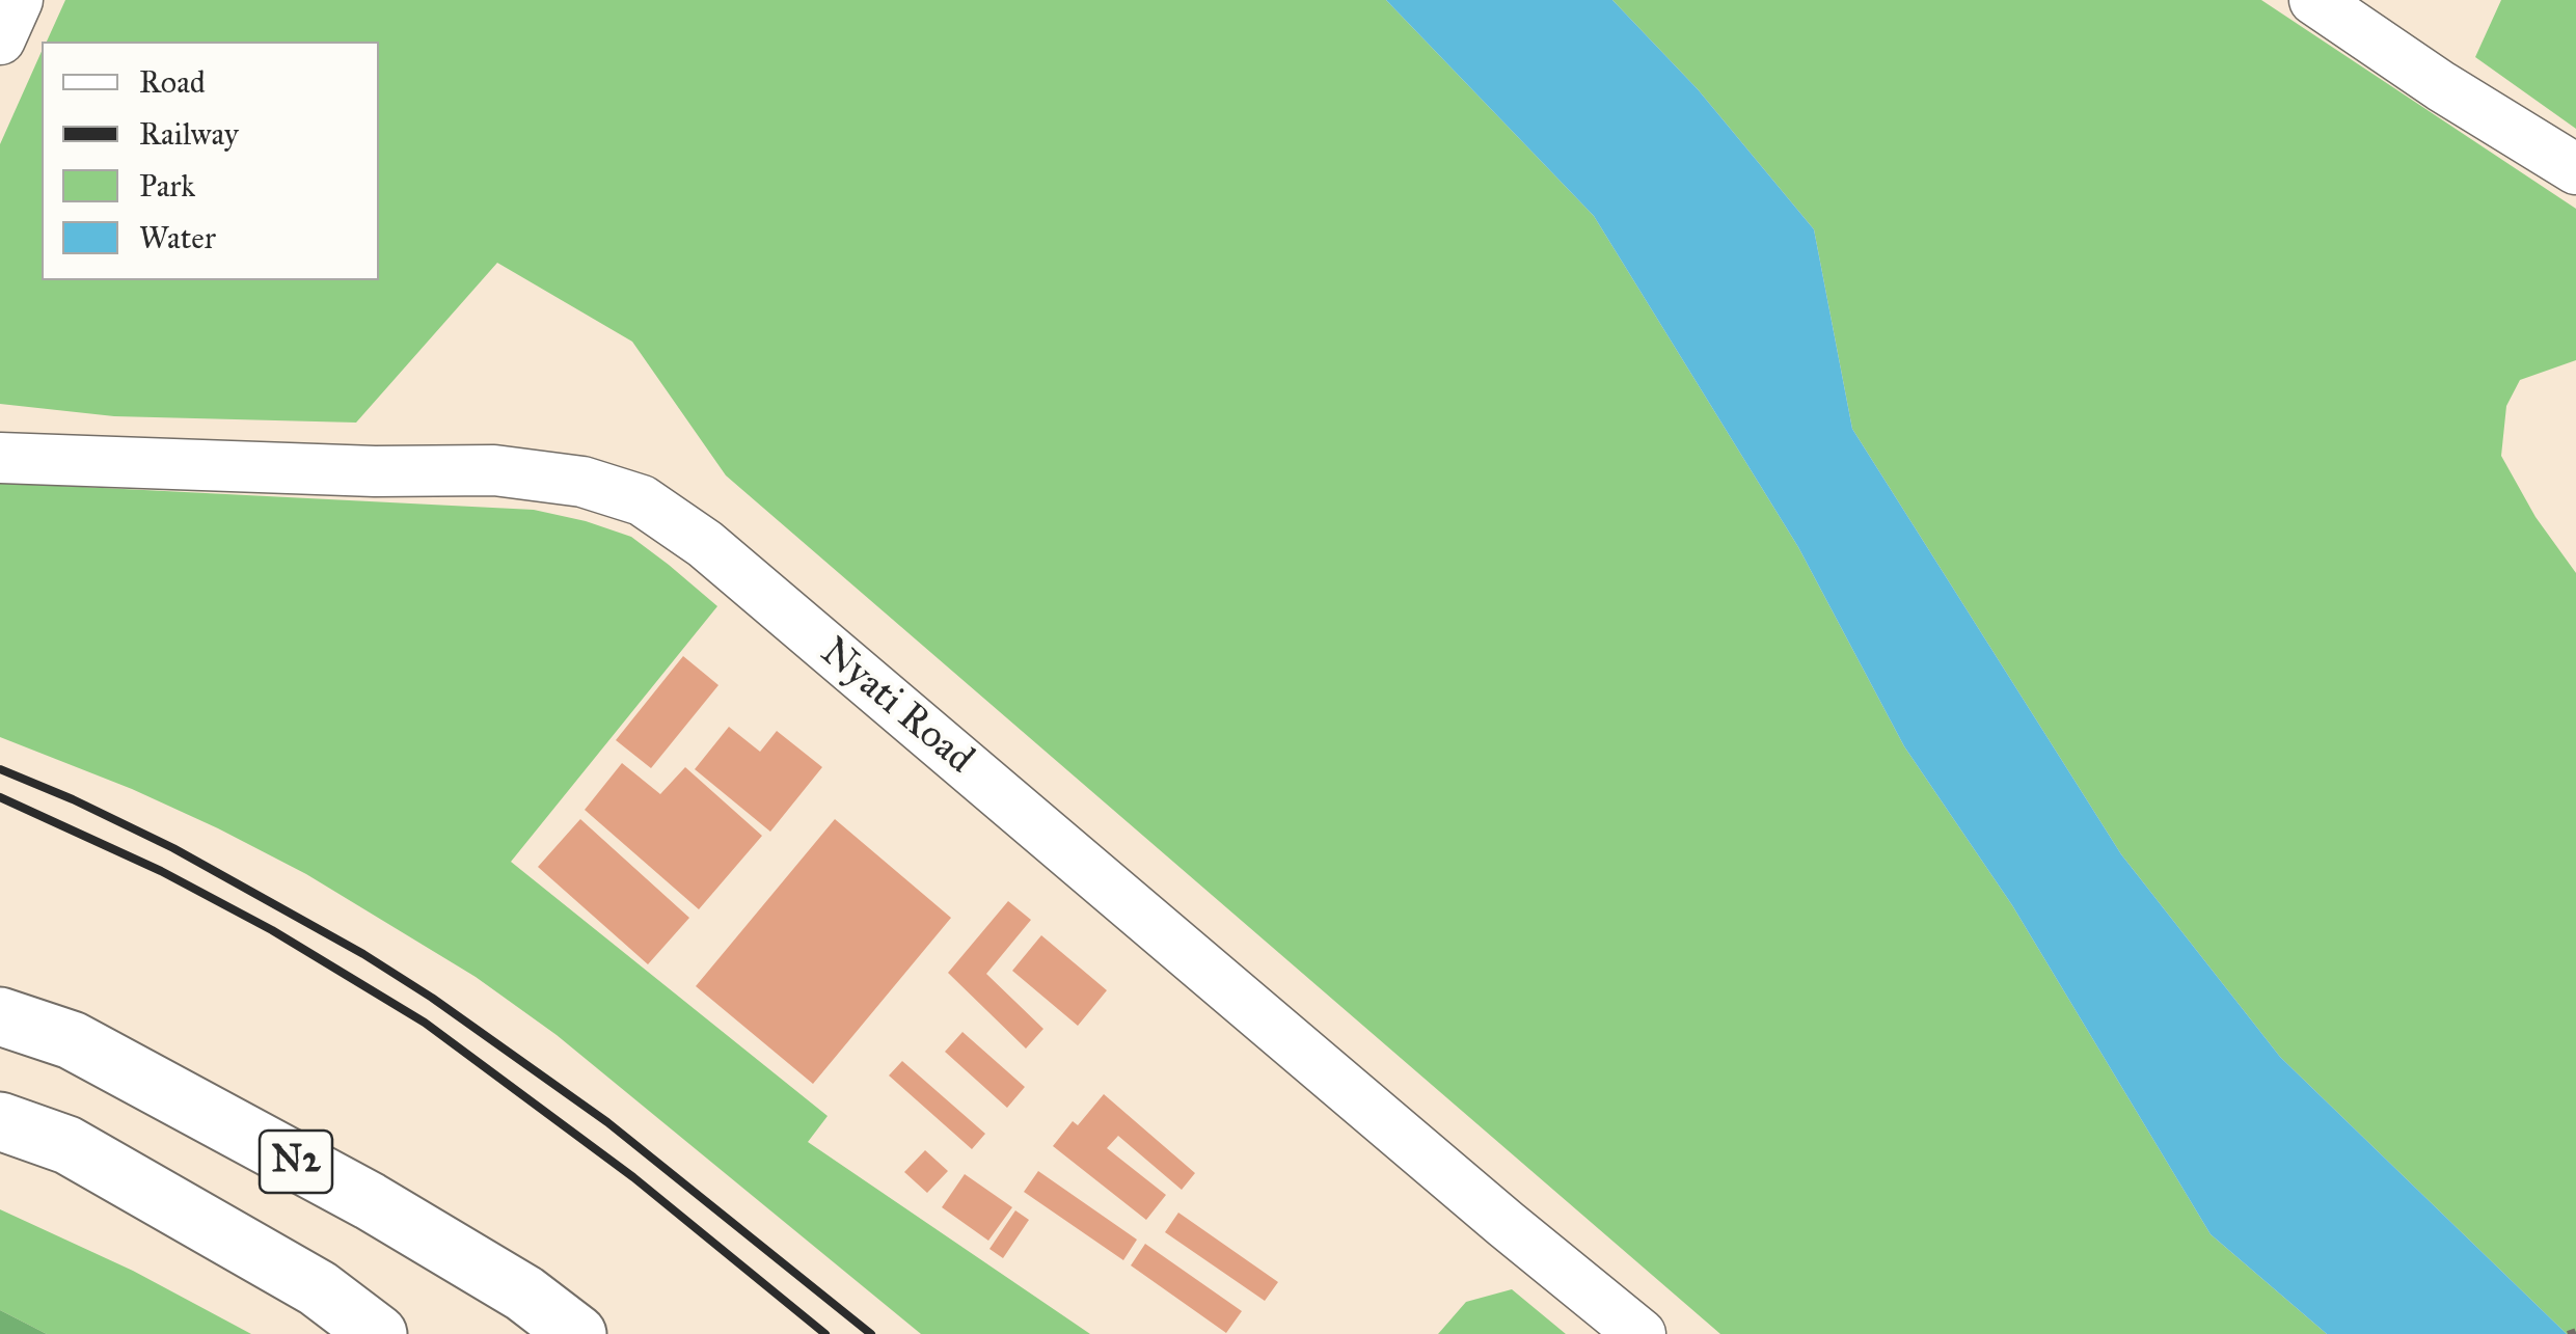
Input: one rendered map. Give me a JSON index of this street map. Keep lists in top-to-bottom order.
{
  "streets": {
    "highway": ["N2"],
    "street": ["Nyati Road"]
  },
  "legend": [
    "Road",
    "Railway",
    "Park",
    "Water"
  ]
}
